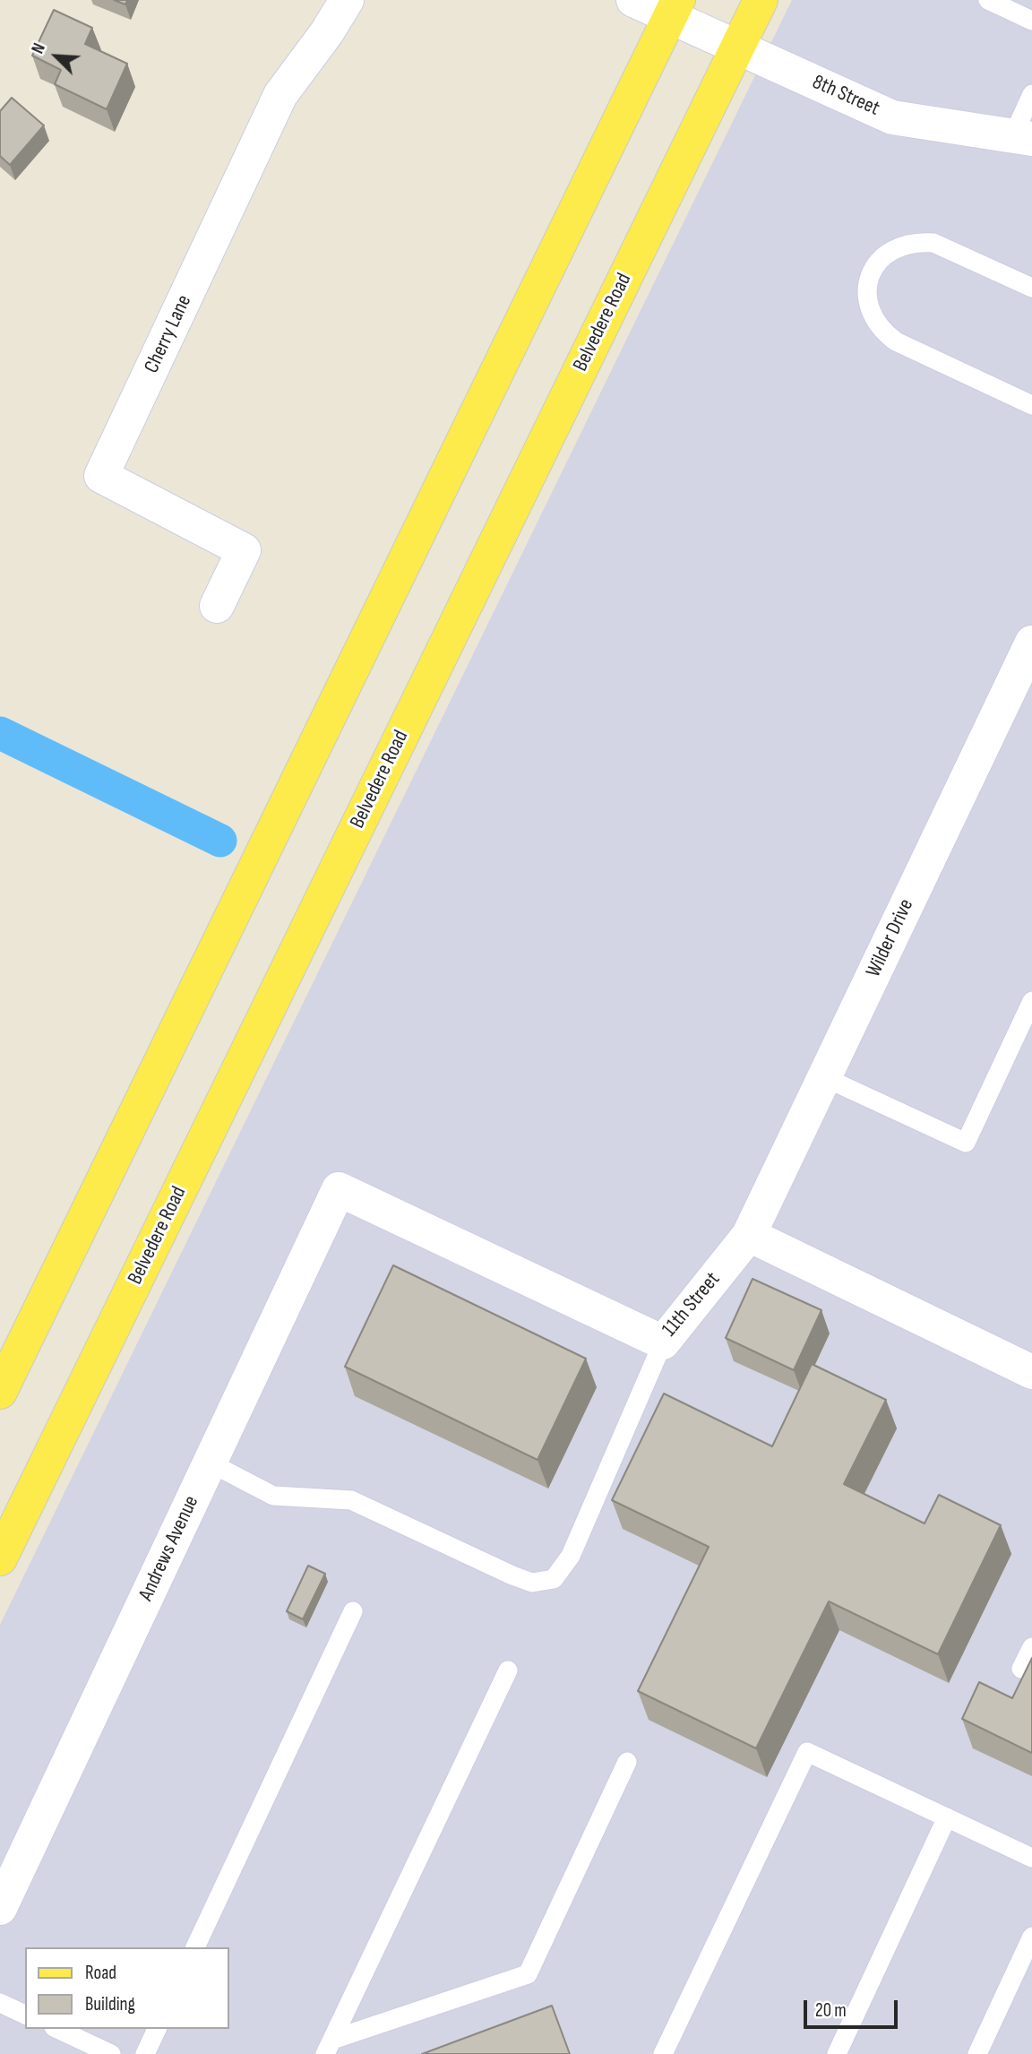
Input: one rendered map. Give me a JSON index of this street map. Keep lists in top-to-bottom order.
{
  "streets": {
    "main road": ["Belvedere Road"],
    "street": [
      "8th Street",
      "Cherry Lane",
      "Wilder Drive",
      "11th Street",
      "Andrews Avenue"
    ]
  },
  "crossings": [
    ["8th Street", "Belvedere Road"],
    ["Wilder Drive", "11th Street"],
    ["11th Street", "Andrews Avenue"]
  ],
  "legend": ["Road", "Building"],
  "scale_bar": "20 m",
  "north": "top left"
}
